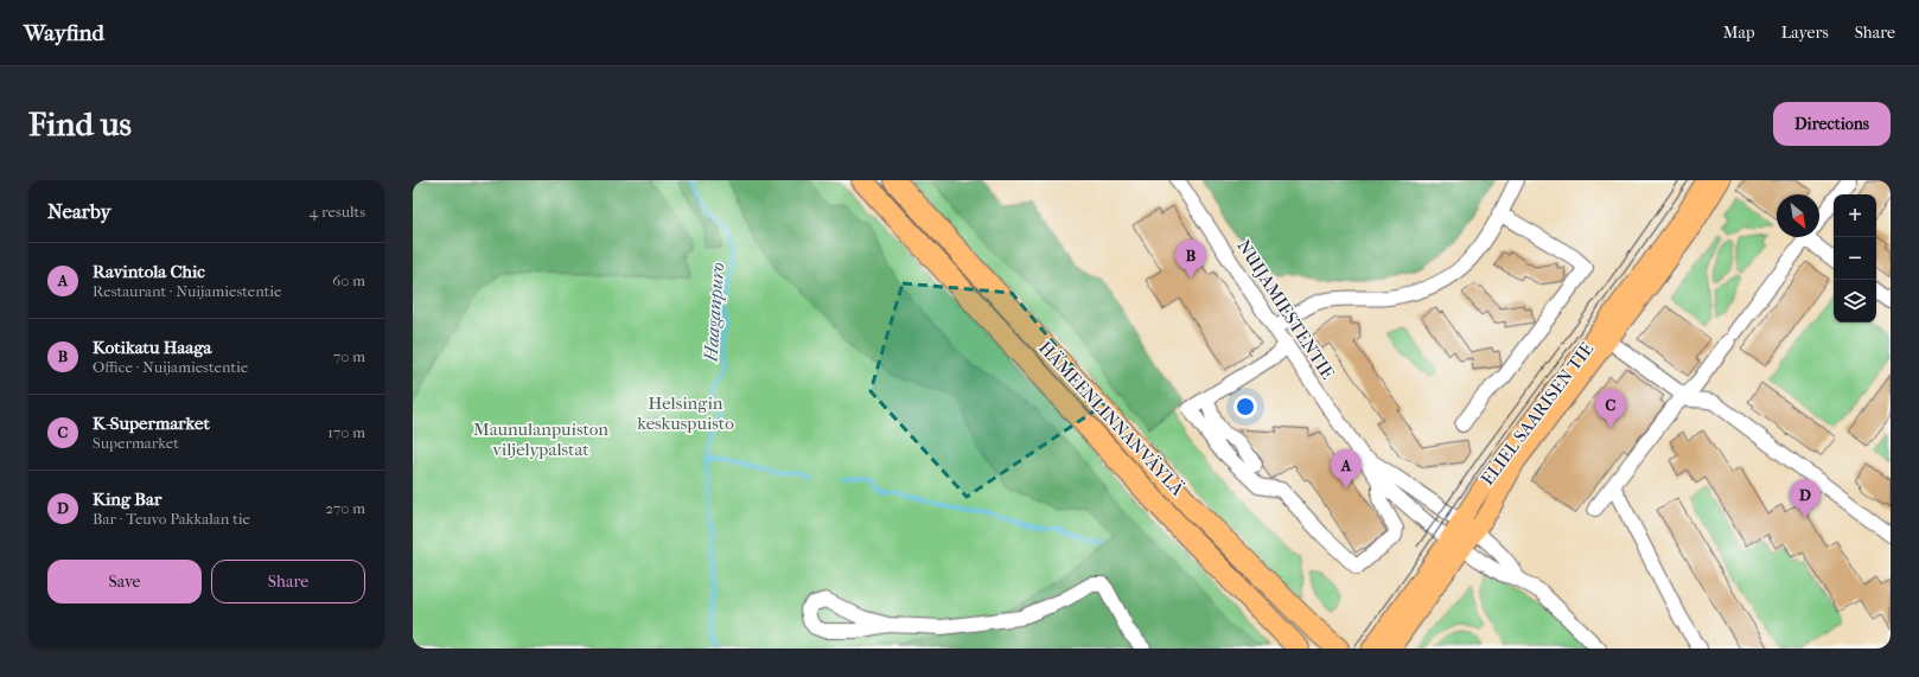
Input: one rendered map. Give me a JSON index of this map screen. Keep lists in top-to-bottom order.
{
  "streets": {
    "highway": ["HÄMEENLINNANVÄYLÄ"],
    "main road": ["ELIEL SAARISEN TIE"],
    "street": ["NUIJAMIESTENTIE"]
  },
  "crossings": [
    ["NUIJAMIESTENTIE", "ELIEL SAARISEN TIE"]
  ],
  "water": ["Haaganpuro"],
  "parks": ["Helsingin keskuspuisto", "Maunulanpuiston viljelypalstat"],
  "north": "bottom right",
  "page": {
    "header": "Wayfind",
    "nav": ["Map", "Layers", "Share"],
    "buttons": [
      "Directions",
      ["Save", "Share"]
    ],
    "title": "Find us",
    "heading": ["Nearby", "4 results"],
    "map_buttons": ["+", "−"],
    "pins": [
      "B",
      "C",
      "A",
      "D"
    ],
    "list": [
      {
        "mark": "A",
        "name": "Ravintola Chic",
        "note": "Restaurant · Nuijamiestentie",
        "value": "60 m"
      },
      {
        "mark": "B",
        "name": "Kotikatu Haaga",
        "note": "Office · Nuijamiestentie",
        "value": "70 m"
      },
      {
        "mark": "C",
        "name": "K-Supermarket",
        "note": "Supermarket",
        "value": "170 m"
      },
      {
        "mark": "D",
        "name": "King Bar",
        "note": "Bar · Teuvo Pakkalan tie",
        "value": "270 m"
      }
    ]
  }
}
